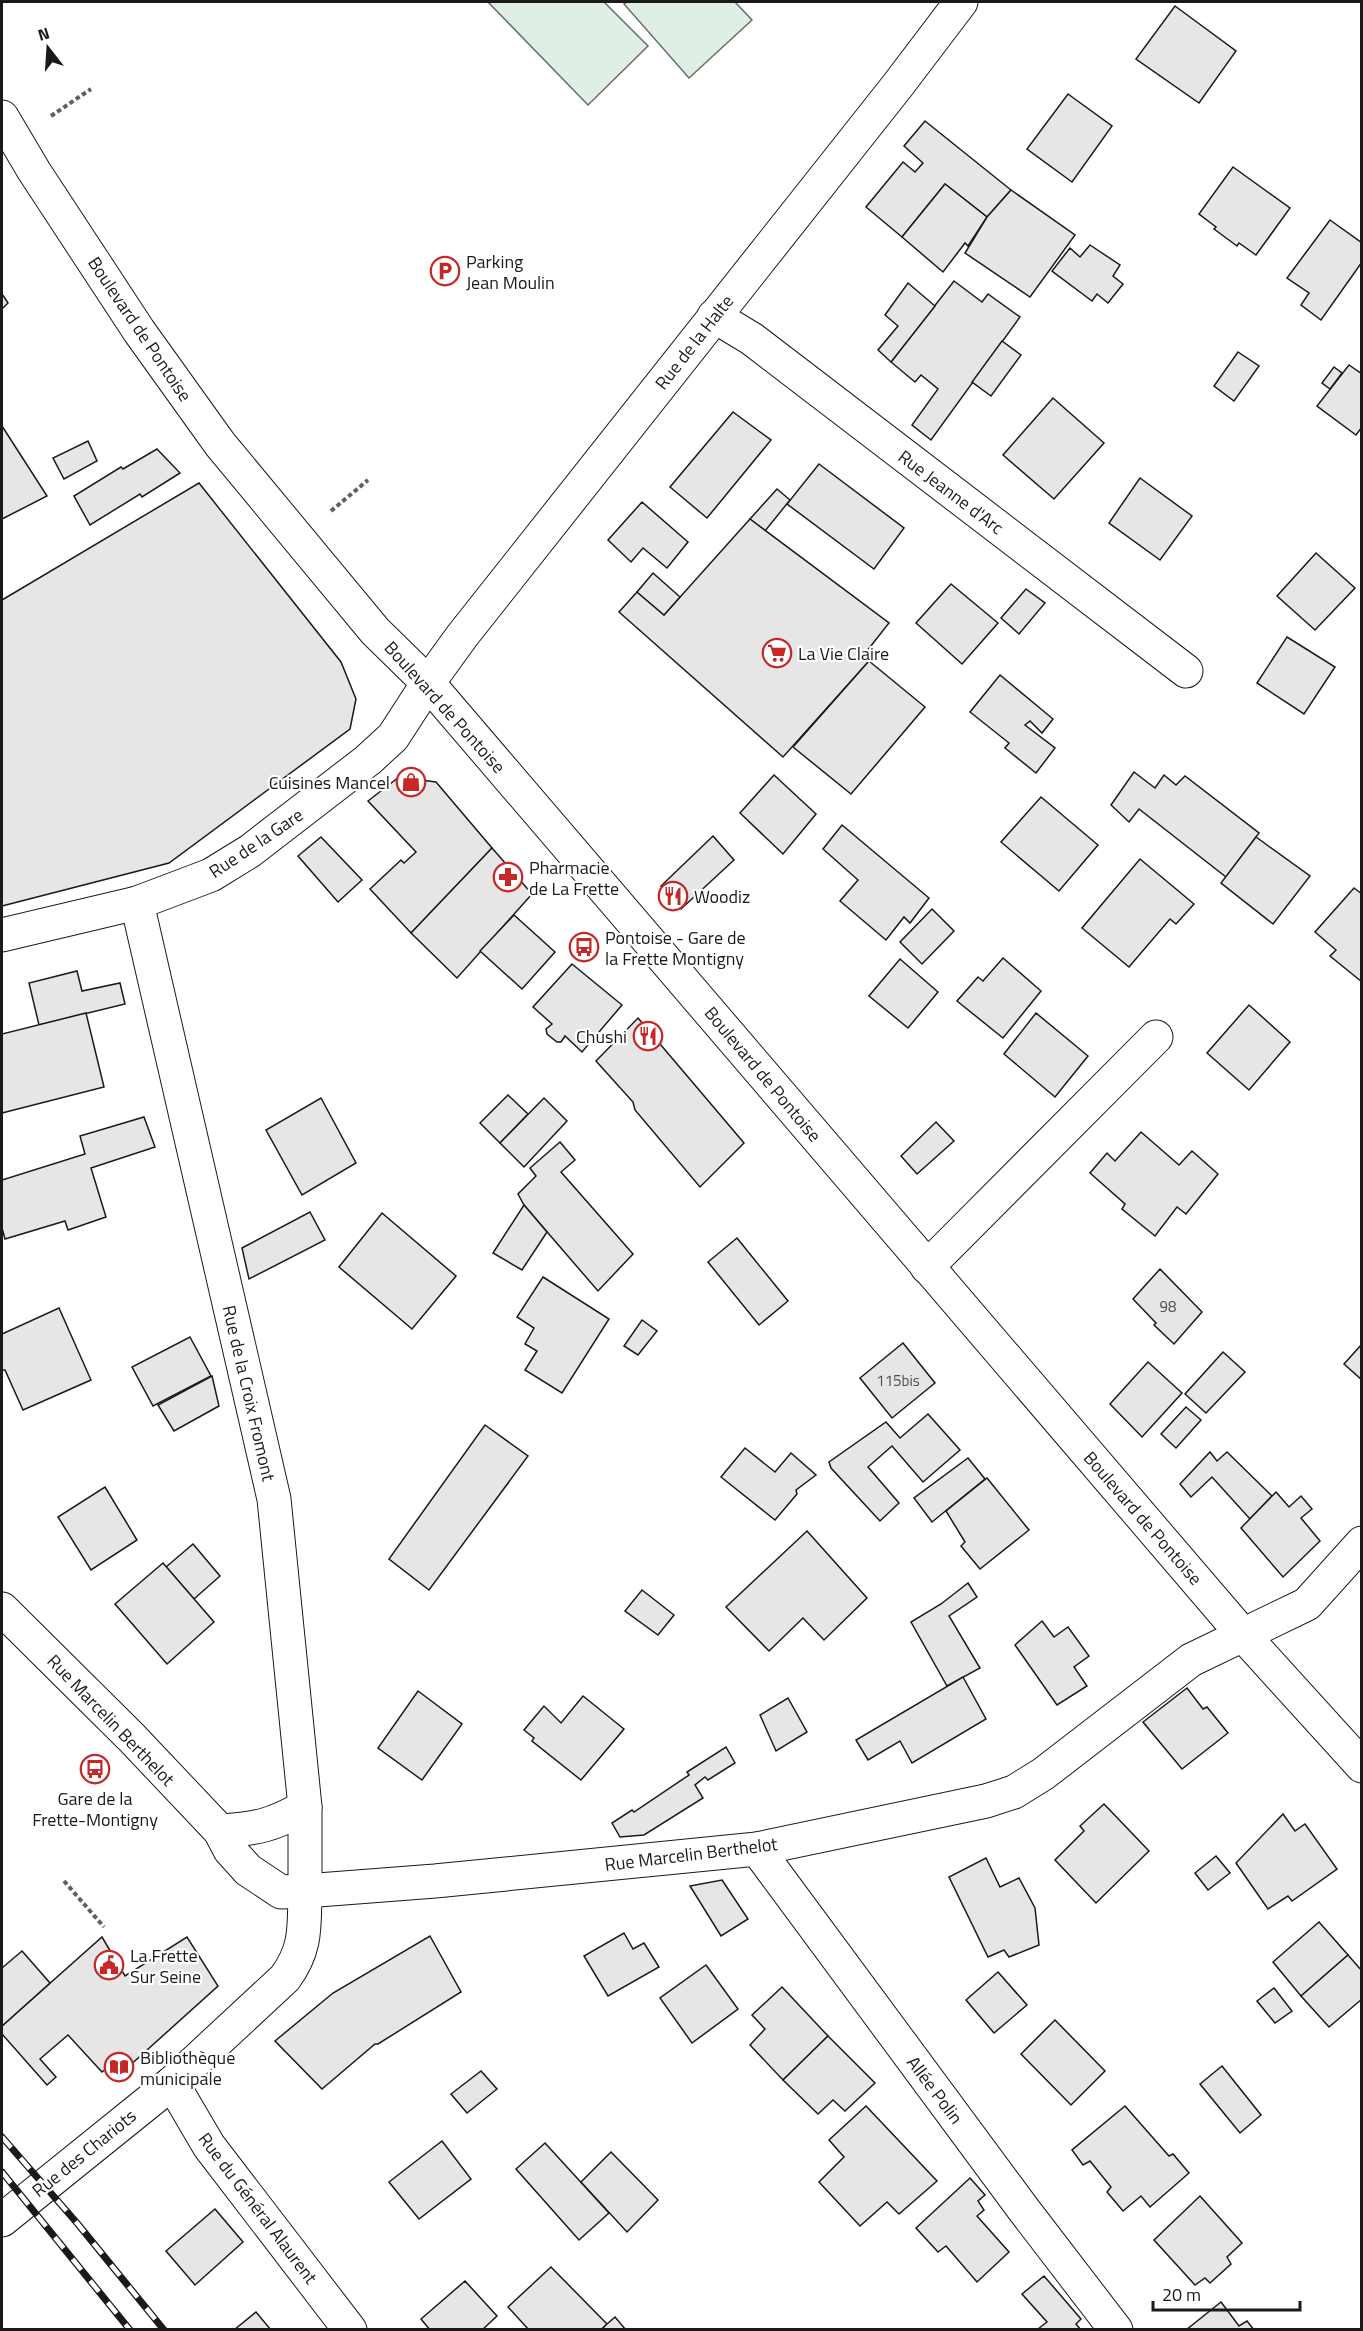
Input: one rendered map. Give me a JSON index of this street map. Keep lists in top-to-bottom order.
{
  "streets": {
    "street": [
      "Boulevard de Pontoise",
      "Rue de la Halte",
      "Rue Jeanne d'Arc",
      "Rue de la Gare",
      "Rue de la Croix Fromont",
      "Rue Marcelin Berthelot",
      "Allée Polin",
      "Rue des Chariots",
      "Rue du Général Alaurent"
    ]
  },
  "crossings": [
    ["Boulevard de Pontoise", "Rue de la Halte"],
    ["Boulevard de Pontoise", "Rue de la Gare"],
    ["Boulevard de Pontoise", "Rue Marcelin Berthelot"],
    ["Rue de la Halte", "Rue Jeanne d'Arc"],
    ["Rue de la Halte", "Rue de la Gare"],
    ["Rue de la Gare", "Rue de la Croix Fromont"],
    ["Rue de la Croix Fromont", "Rue Marcelin Berthelot"],
    ["Rue de la Croix Fromont", "Rue des Chariots"],
    ["Rue Marcelin Berthelot", "Allée Polin"],
    ["Rue Marcelin Berthelot", "Rue des Chariots"],
    ["Rue des Chariots", "Rue du Général Alaurent"]
  ],
  "places": {
    "parking": ["Parking Jean Moulin"],
    "supermarket": ["La Vie Claire"],
    "shop": ["Cuisines Mancel"],
    "pharmacy": ["Pharmacie de La Frette"],
    "restaurant": ["Woodiz", "Chushi"],
    "bus stop": ["Pontoise - Gare de la Frette Montigny", "Gare de la Frette-Montigny"],
    "public building": ["La Frette Sur Seine"],
    "library": ["Bibliothèque municipale"]
  },
  "house_numbers": ["98", "115bis"],
  "scale_bar": "20 m",
  "north": "top"
}
